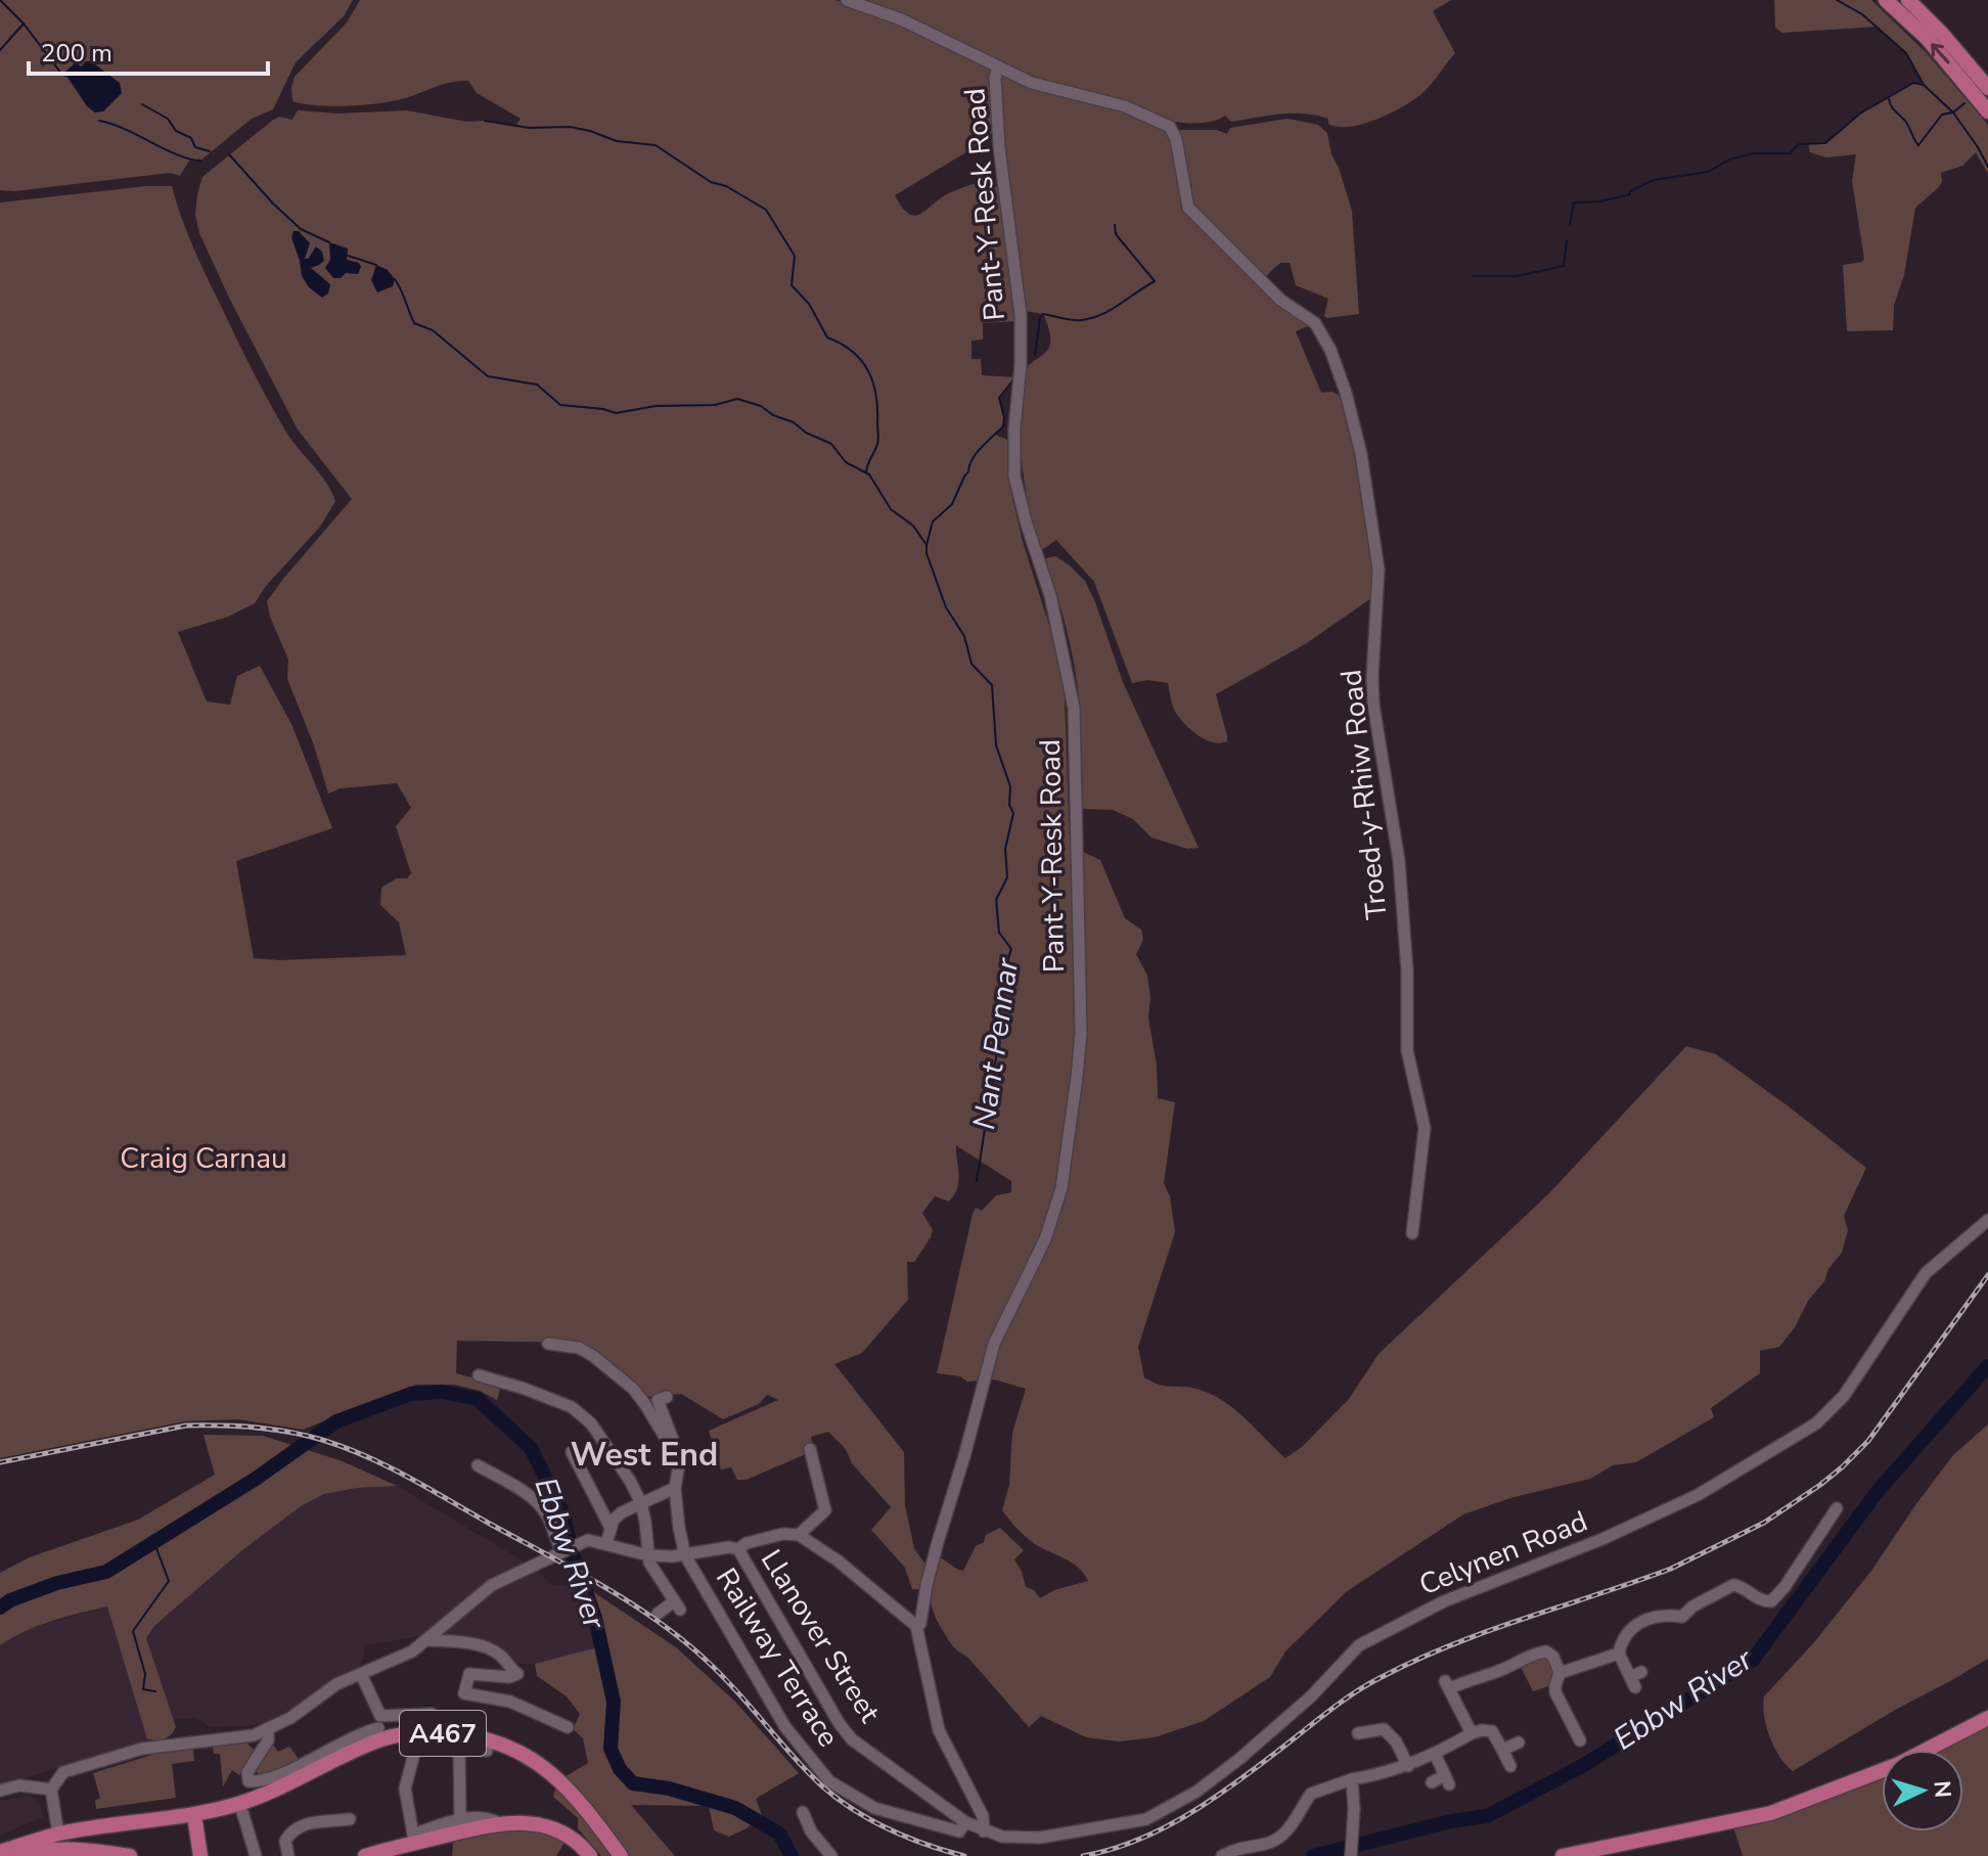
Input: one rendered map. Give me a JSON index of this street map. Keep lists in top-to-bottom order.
{
  "streets": {
    "main road": ["A467"],
    "street": [
      "Pant-Y-Resk Road",
      "Troed-y-Rhiw Road",
      "Celynen Road",
      "Llanover Street",
      "Railway Terrace"
    ]
  },
  "crossings": [
    ["Pant-Y-Resk Road", "Troed-y-Rhiw Road"],
    ["Celynen Road", "Llanover Street"],
    ["Llanover Street", "Railway Terrace"]
  ],
  "districts": ["West End"],
  "water": ["Nant Pennar", "Ebbw River"],
  "parks": ["Craig Carnau"],
  "scale_bar": "200 m",
  "north": "right"
}
